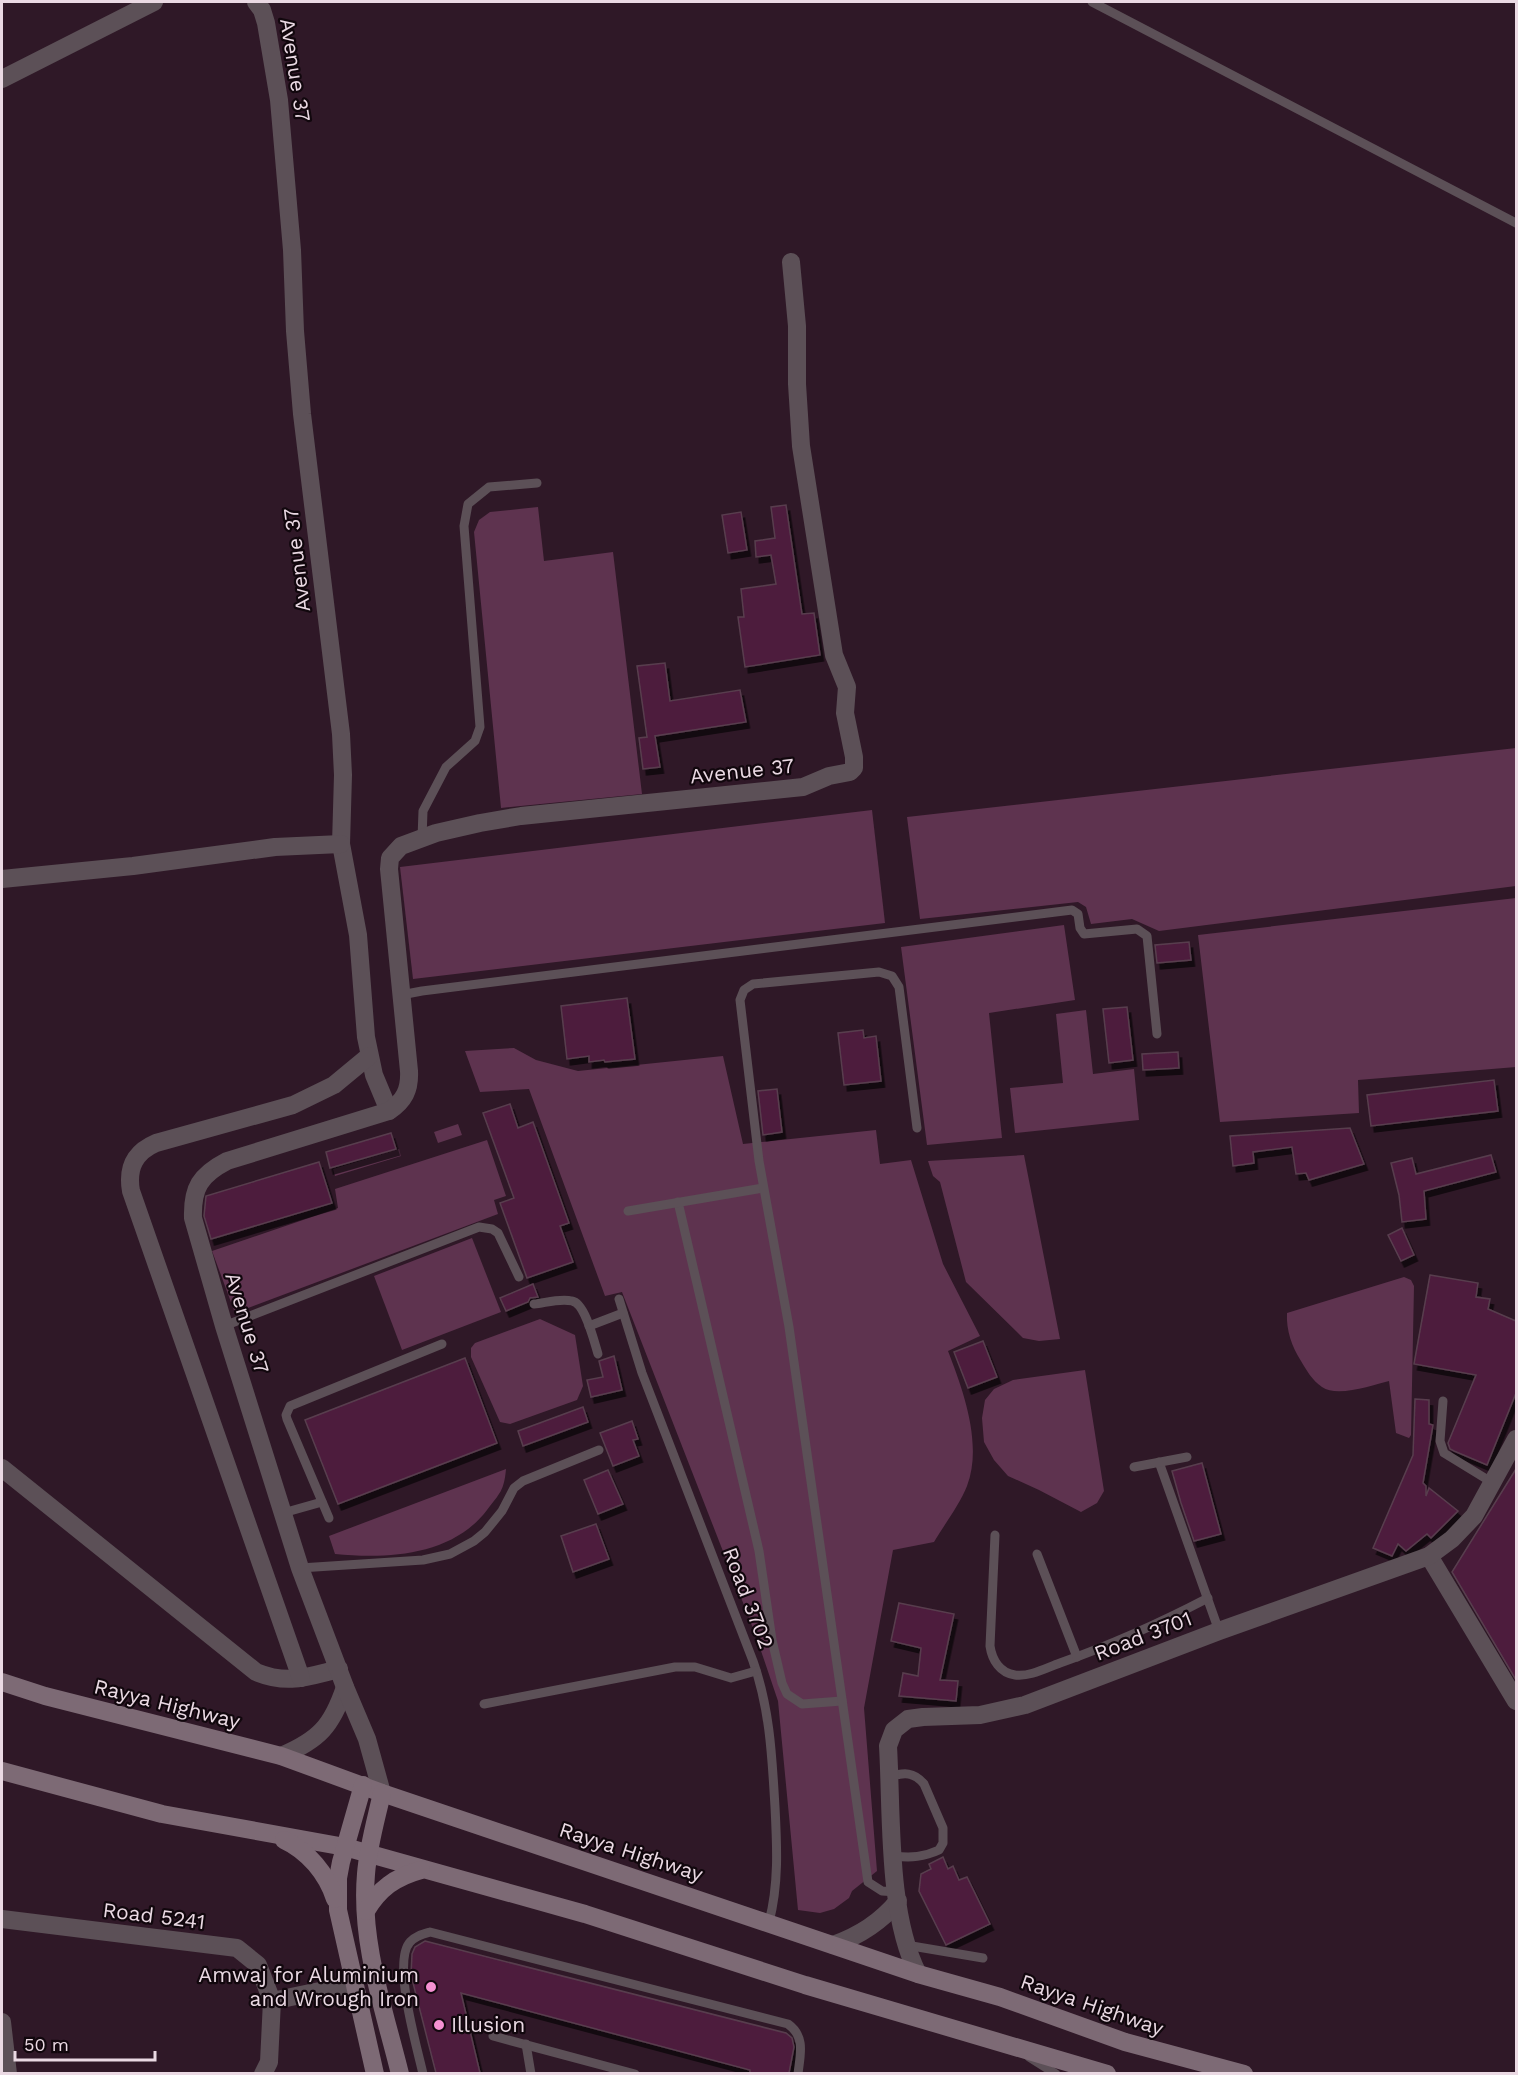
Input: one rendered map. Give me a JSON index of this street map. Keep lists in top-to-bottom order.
{
  "streets": {
    "main road": ["Rayya Highway"],
    "street": ["Avenue 37", "Road 3701", "Road 5241"],
    "lane": ["Road 3702"]
  },
  "crossings": [
    ["Avenue 37", "Rayya Highway"],
    ["Road 3702", "Rayya Highway"],
    ["Road 3701", "Rayya Highway"]
  ],
  "places": ["Amwaj for Aluminium and Wrough Iron", "Illusion"],
  "scale_bar": "50 m"
}
